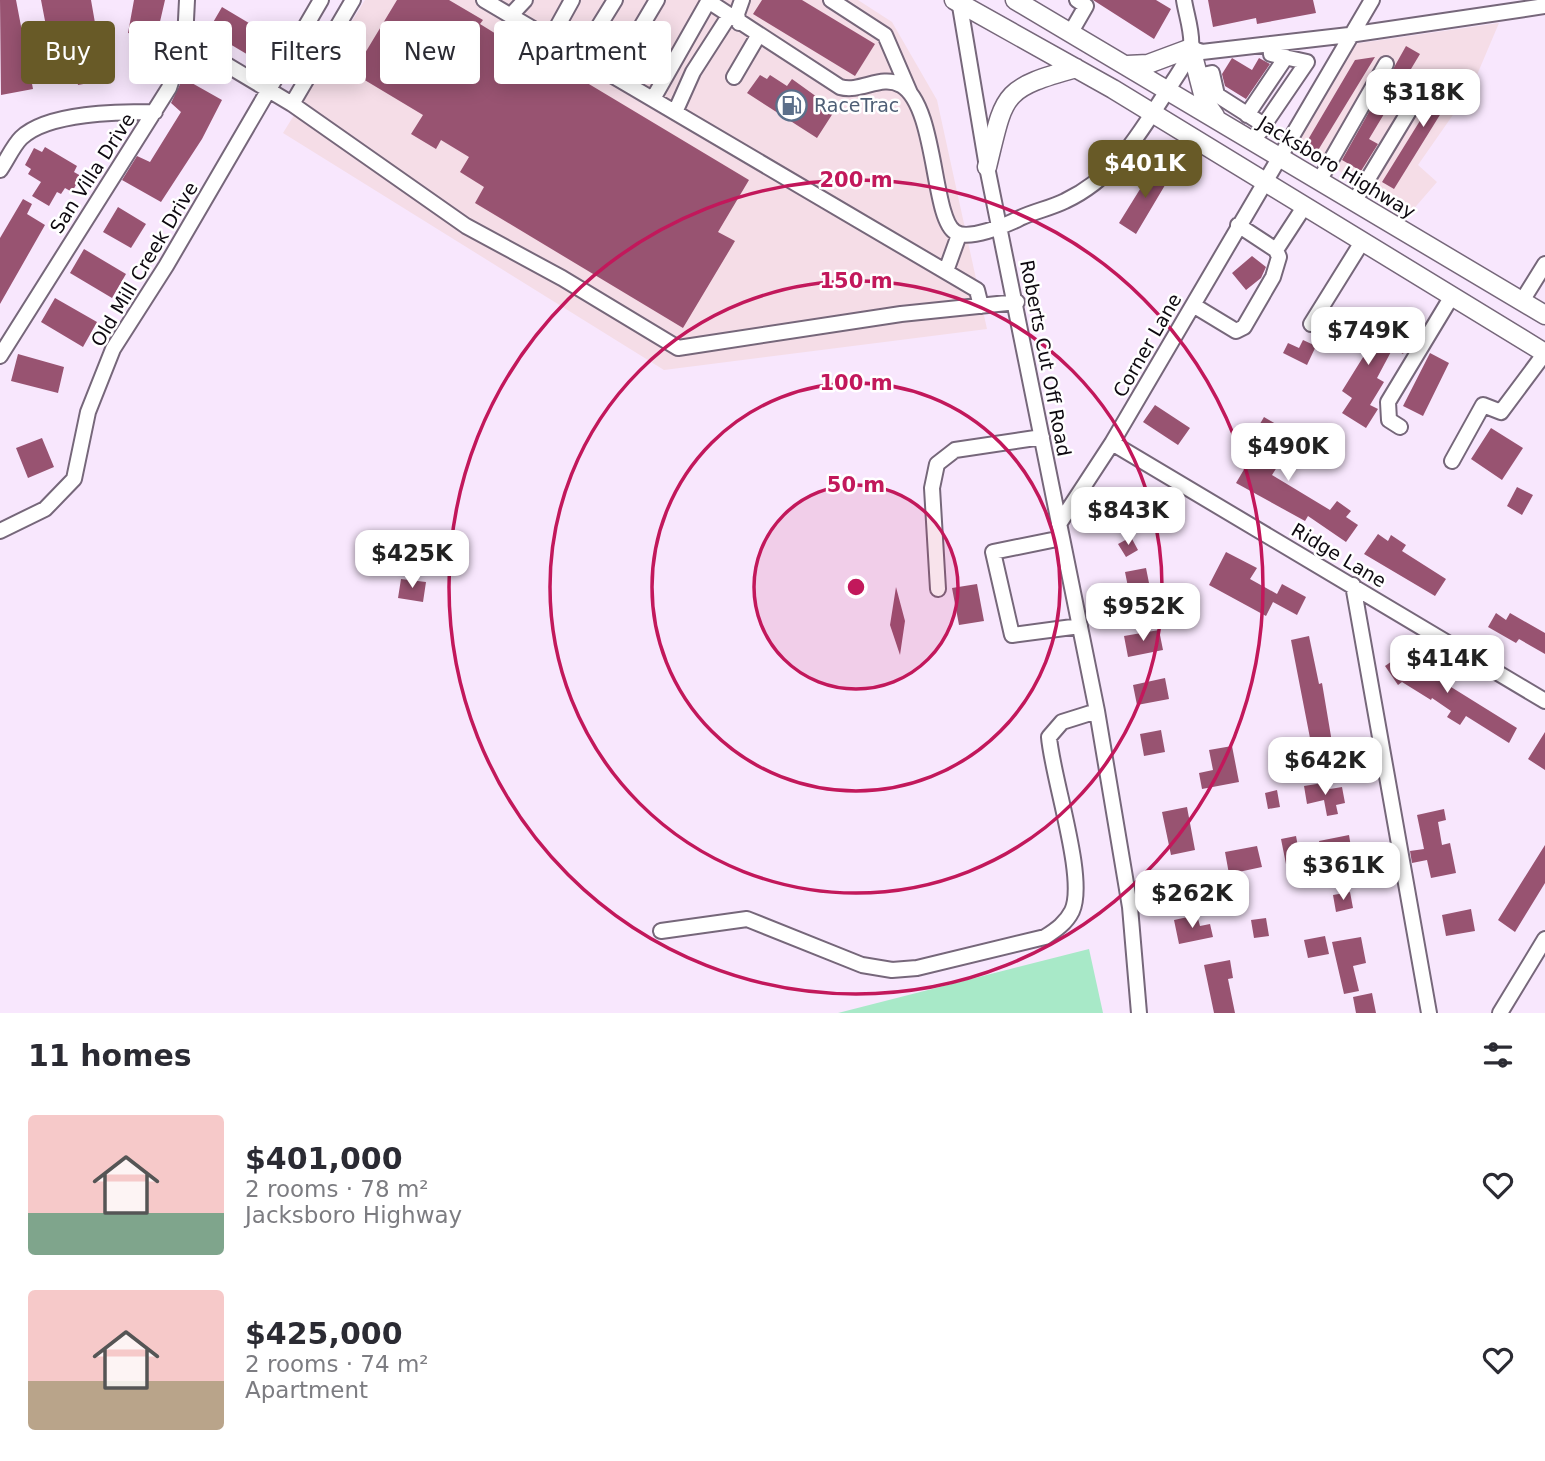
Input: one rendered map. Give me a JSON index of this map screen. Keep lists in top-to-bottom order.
{
  "streets": {
    "main road": ["Jacksboro Highway"],
    "street": [
      "San Villa Drive",
      "Old Mill Creek Drive",
      "Corner Lane",
      "Roberts Cut Off Road",
      "Ridge Lane"
    ]
  },
  "crossings": [
    ["Jacksboro Highway", "Corner Lane"],
    ["Corner Lane", "Roberts Cut Off Road"],
    ["Corner Lane", "Ridge Lane"]
  ],
  "places": {
    "fuel station": ["RaceTrac"]
  },
  "page": {
    "chip": [
      "Buy",
      "Rent",
      "Filters",
      "New",
      "Apartment"
    ],
    "price": [
      "$318K",
      "$401K",
      "$749K",
      "$490K",
      "$843K",
      "$425K",
      "$952K",
      "$414K",
      "$642K",
      "$361K",
      "$262K"
    ],
    "heading": "11 homes",
    "list": [
      {
        "name": "$401,000",
        "note": "2 rooms · 78 m² · Jacksboro Highway"
      },
      {
        "name": "$425,000",
        "note": "2 rooms · 74 m² · Apartment"
      }
    ]
  },
  "rings": [
    "200 m",
    "150 m",
    "100 m",
    "50 m"
  ]
}
